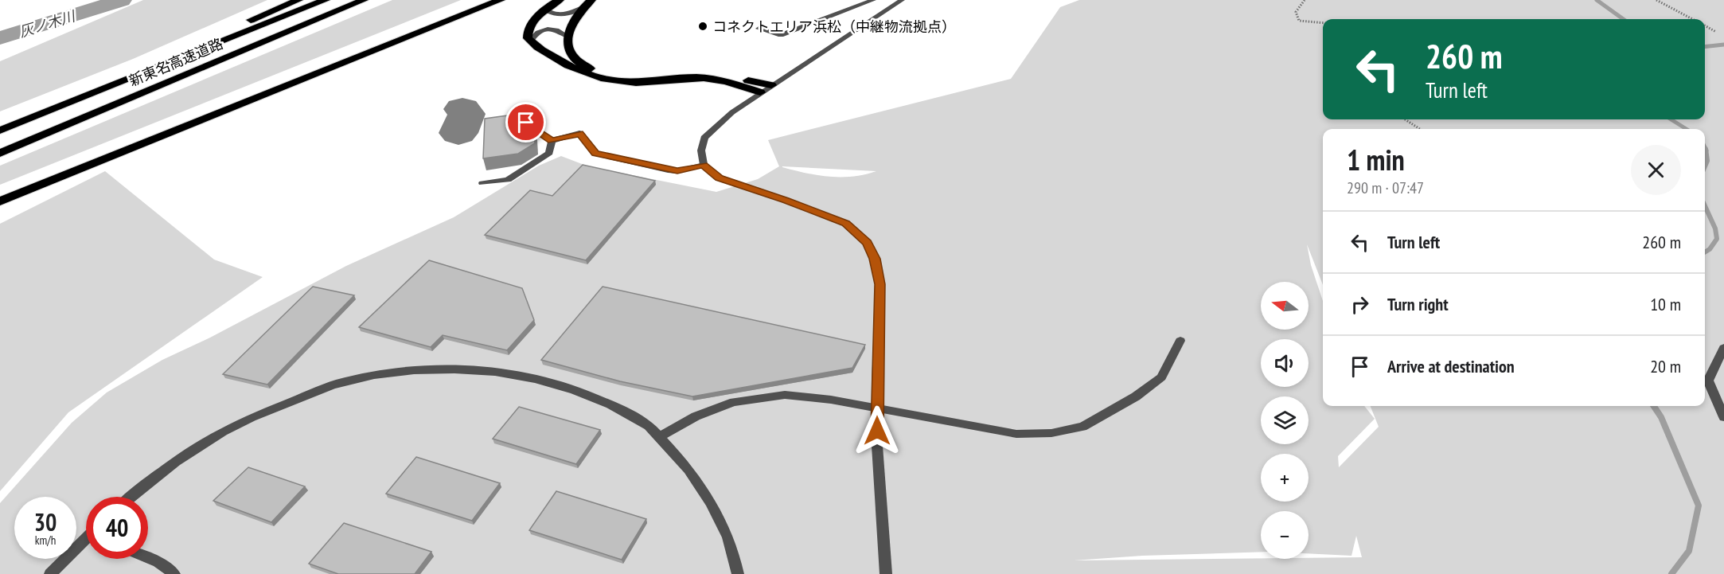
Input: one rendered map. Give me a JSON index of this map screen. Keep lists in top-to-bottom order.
{
  "streets": {
    "highway": ["新東名高速道路"]
  },
  "water": ["灰ノ木川"],
  "places": ["コネクトエリア浜松（中継物流拠点）"],
  "north": "left",
  "page": {
    "turn": ["260 m", "Turn left"],
    "heading": ["1 min", "290 m · 07:47"],
    "list": [
      {
        "name": "Turn left",
        "value": "260 m"
      },
      {
        "name": "Turn right",
        "value": "10 m"
      },
      {
        "name": "Arrive at destination",
        "value": "20 m"
      }
    ],
    "map_buttons": ["+", "−"],
    "speed": "30 km/h",
    "limit": "40"
  }
}
